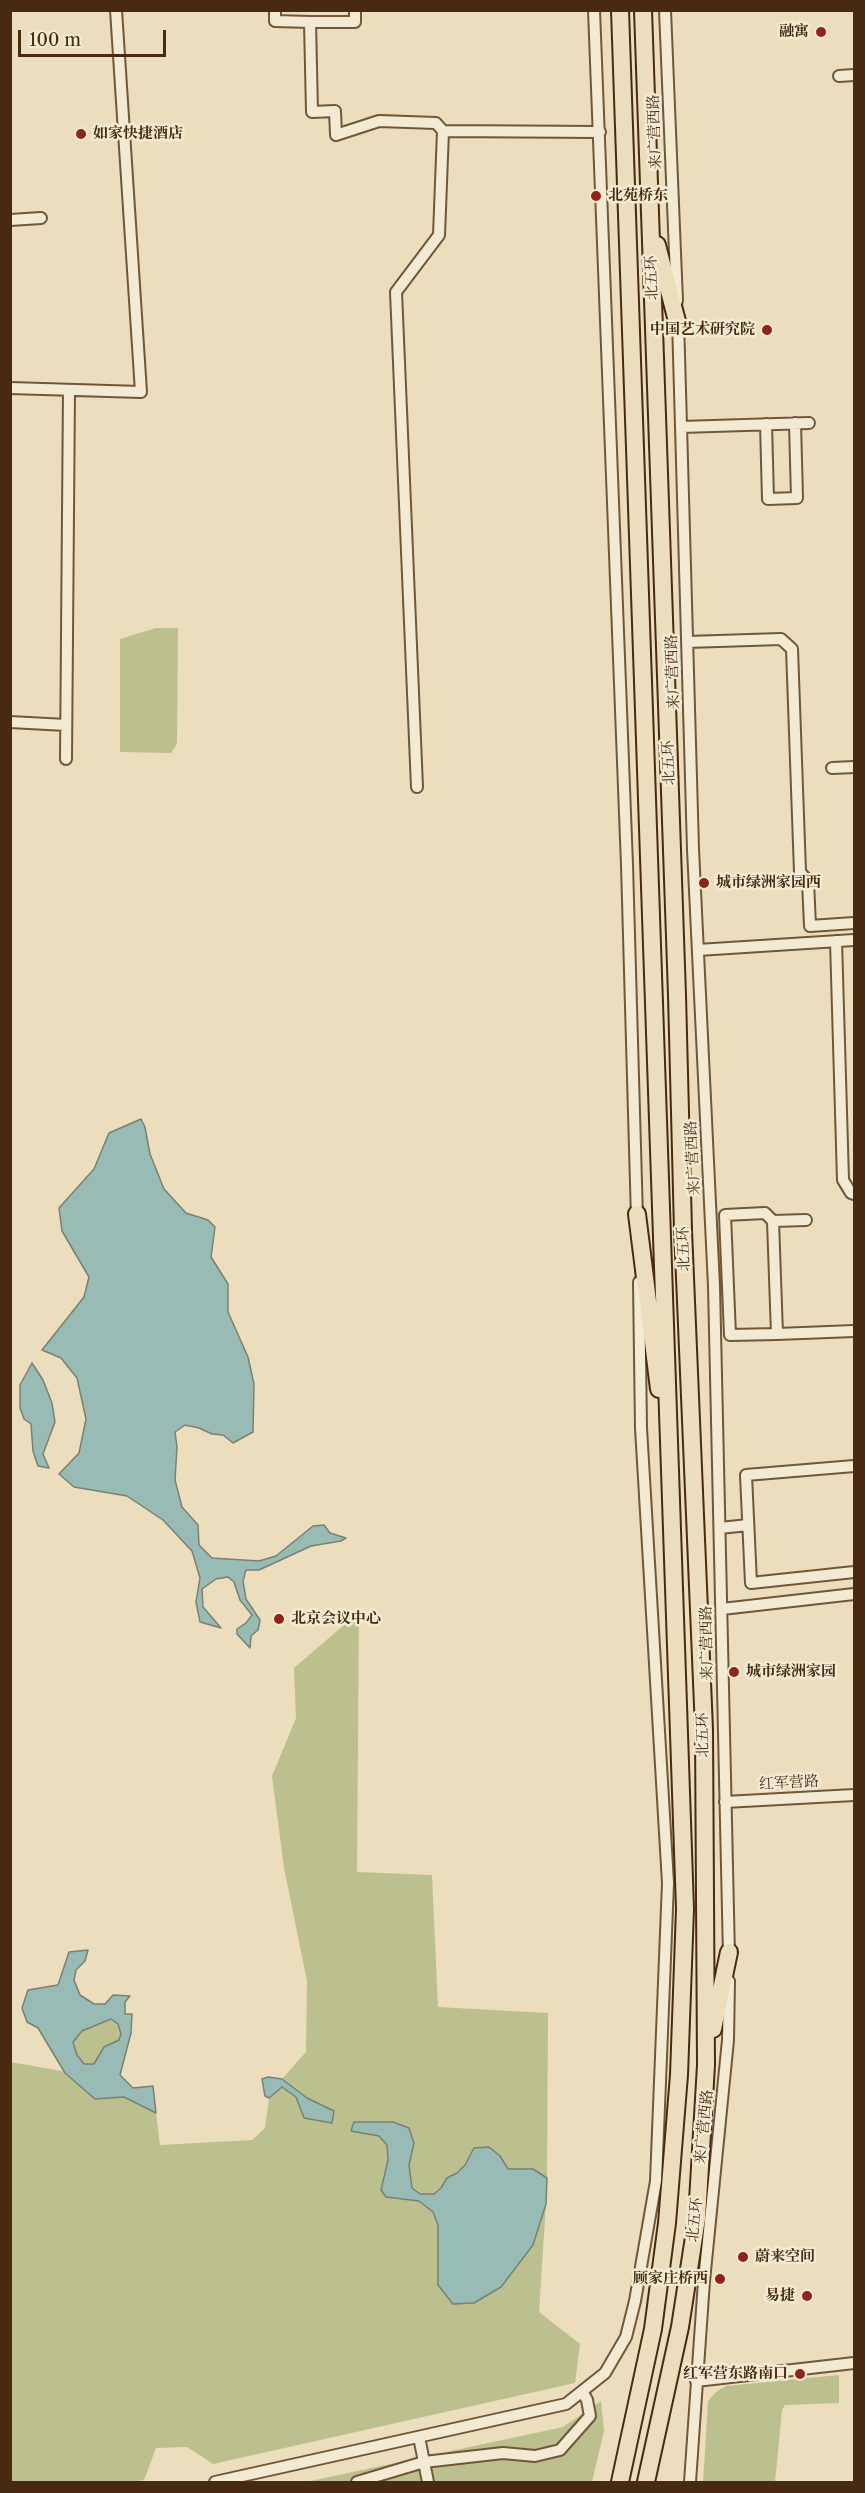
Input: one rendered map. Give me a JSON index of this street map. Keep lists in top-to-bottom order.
{
  "streets": {
    "highway": ["北五环"],
    "street": ["来广营西路", "红军营路"]
  },
  "crossings": [
    ["来广营西路", "红军营路"]
  ],
  "places": [
    "融寓",
    "如家快捷酒店",
    "北苑桥东",
    "中国艺术研究院",
    "城市绿洲家园西",
    "北京会议中心",
    "城市绿洲家园",
    "蔚来空间",
    "顾家庄桥西",
    "易捷",
    "红军营东路南口"
  ],
  "scale_bar": "100 m"
}
